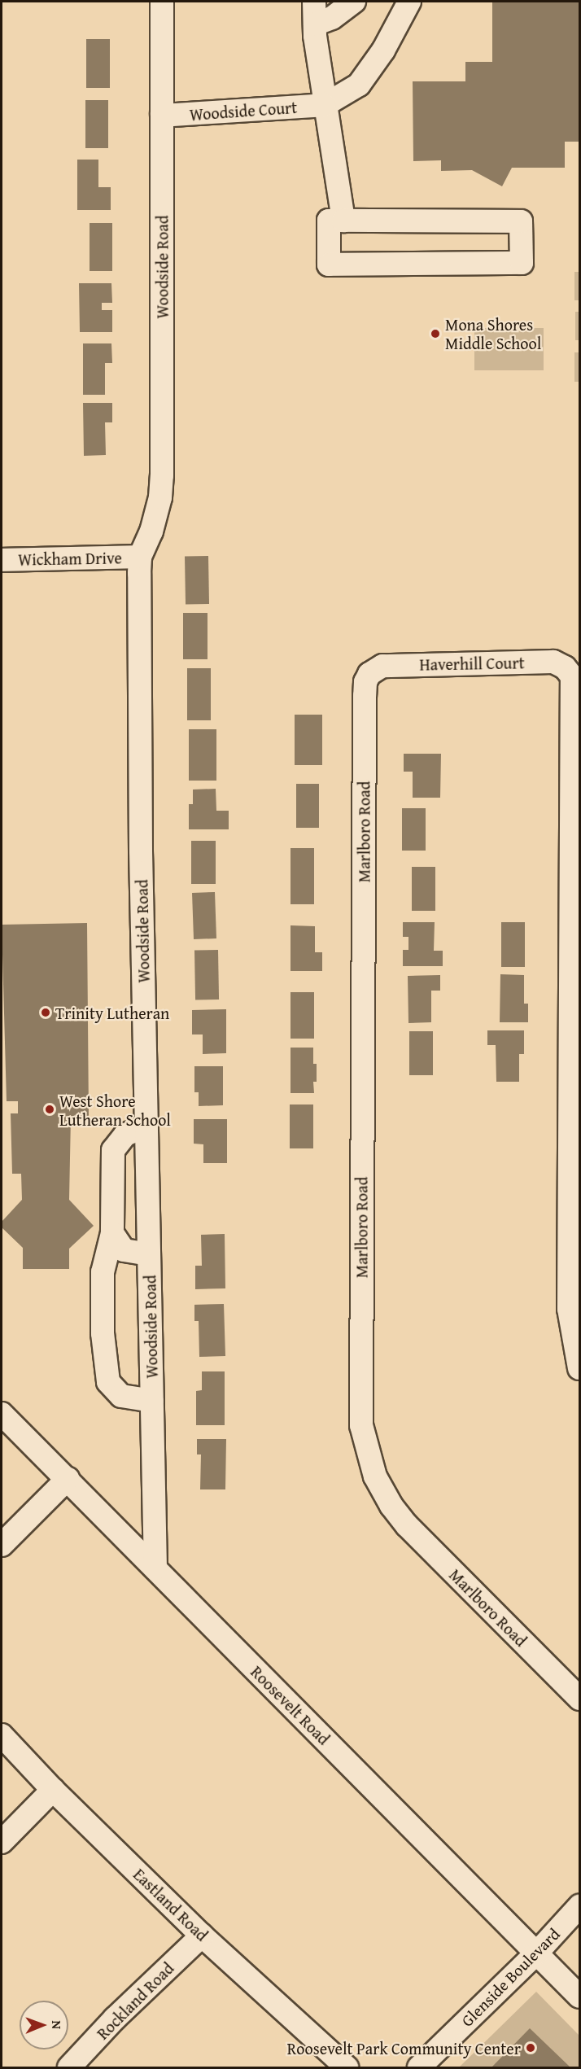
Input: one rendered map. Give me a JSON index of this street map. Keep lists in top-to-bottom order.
{
  "streets": {
    "street": [
      "Woodside Court",
      "Woodside Road",
      "Wickham Drive",
      "Haverhill Court",
      "Marlboro Road",
      "Roosevelt Road",
      "Eastland Road",
      "Glenside Boulevard",
      "Rockland Road"
    ]
  },
  "crossings": [
    ["Woodside Court", "Woodside Road"],
    ["Woodside Road", "Wickham Drive"],
    ["Woodside Road", "Roosevelt Road"],
    ["Haverhill Court", "Marlboro Road"],
    ["Roosevelt Road", "Glenside Boulevard"],
    ["Eastland Road", "Rockland Road"]
  ],
  "places": [
    "Mona Shores Middle School",
    "Trinity Lutheran",
    "West Shore Lutheran School",
    "Roosevelt Park Community Center"
  ],
  "north": "right"
}
